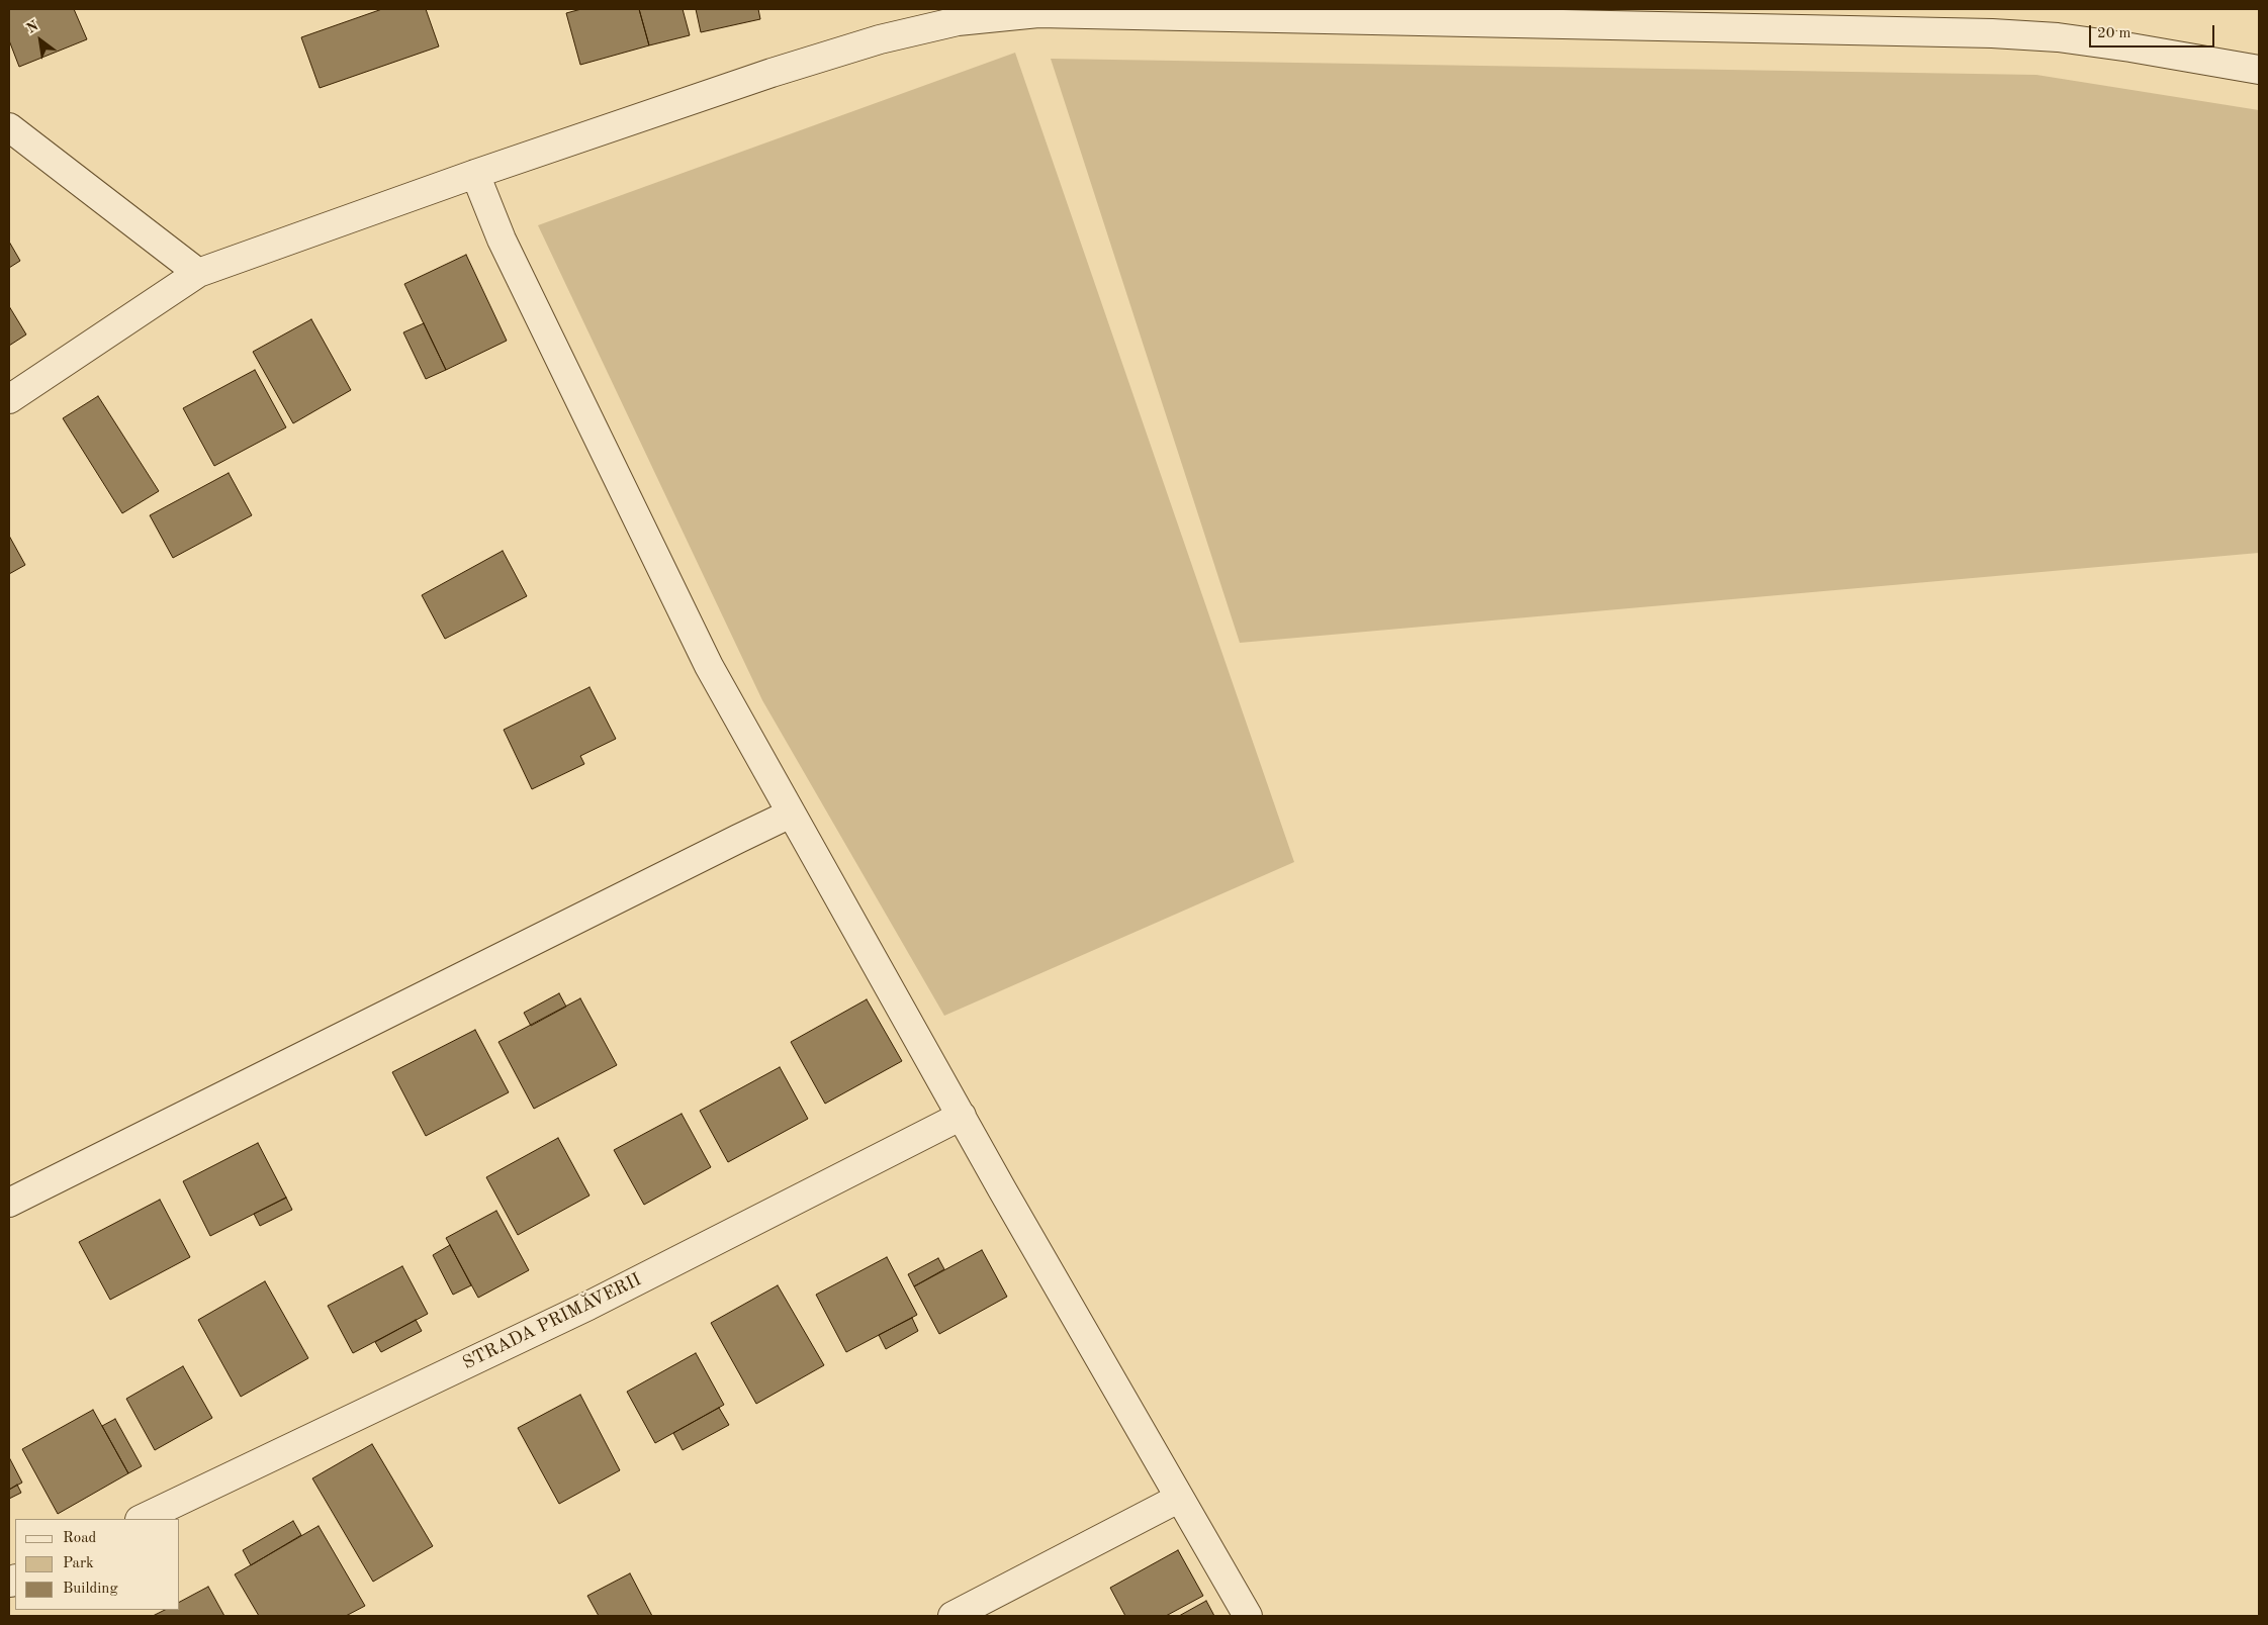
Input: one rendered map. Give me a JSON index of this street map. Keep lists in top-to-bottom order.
{
  "streets": {
    "street": ["STRADA PRIMĂVERII"]
  },
  "legend": ["Road", "Park", "Building"],
  "scale_bar": "20 m",
  "north": "top left"
}
